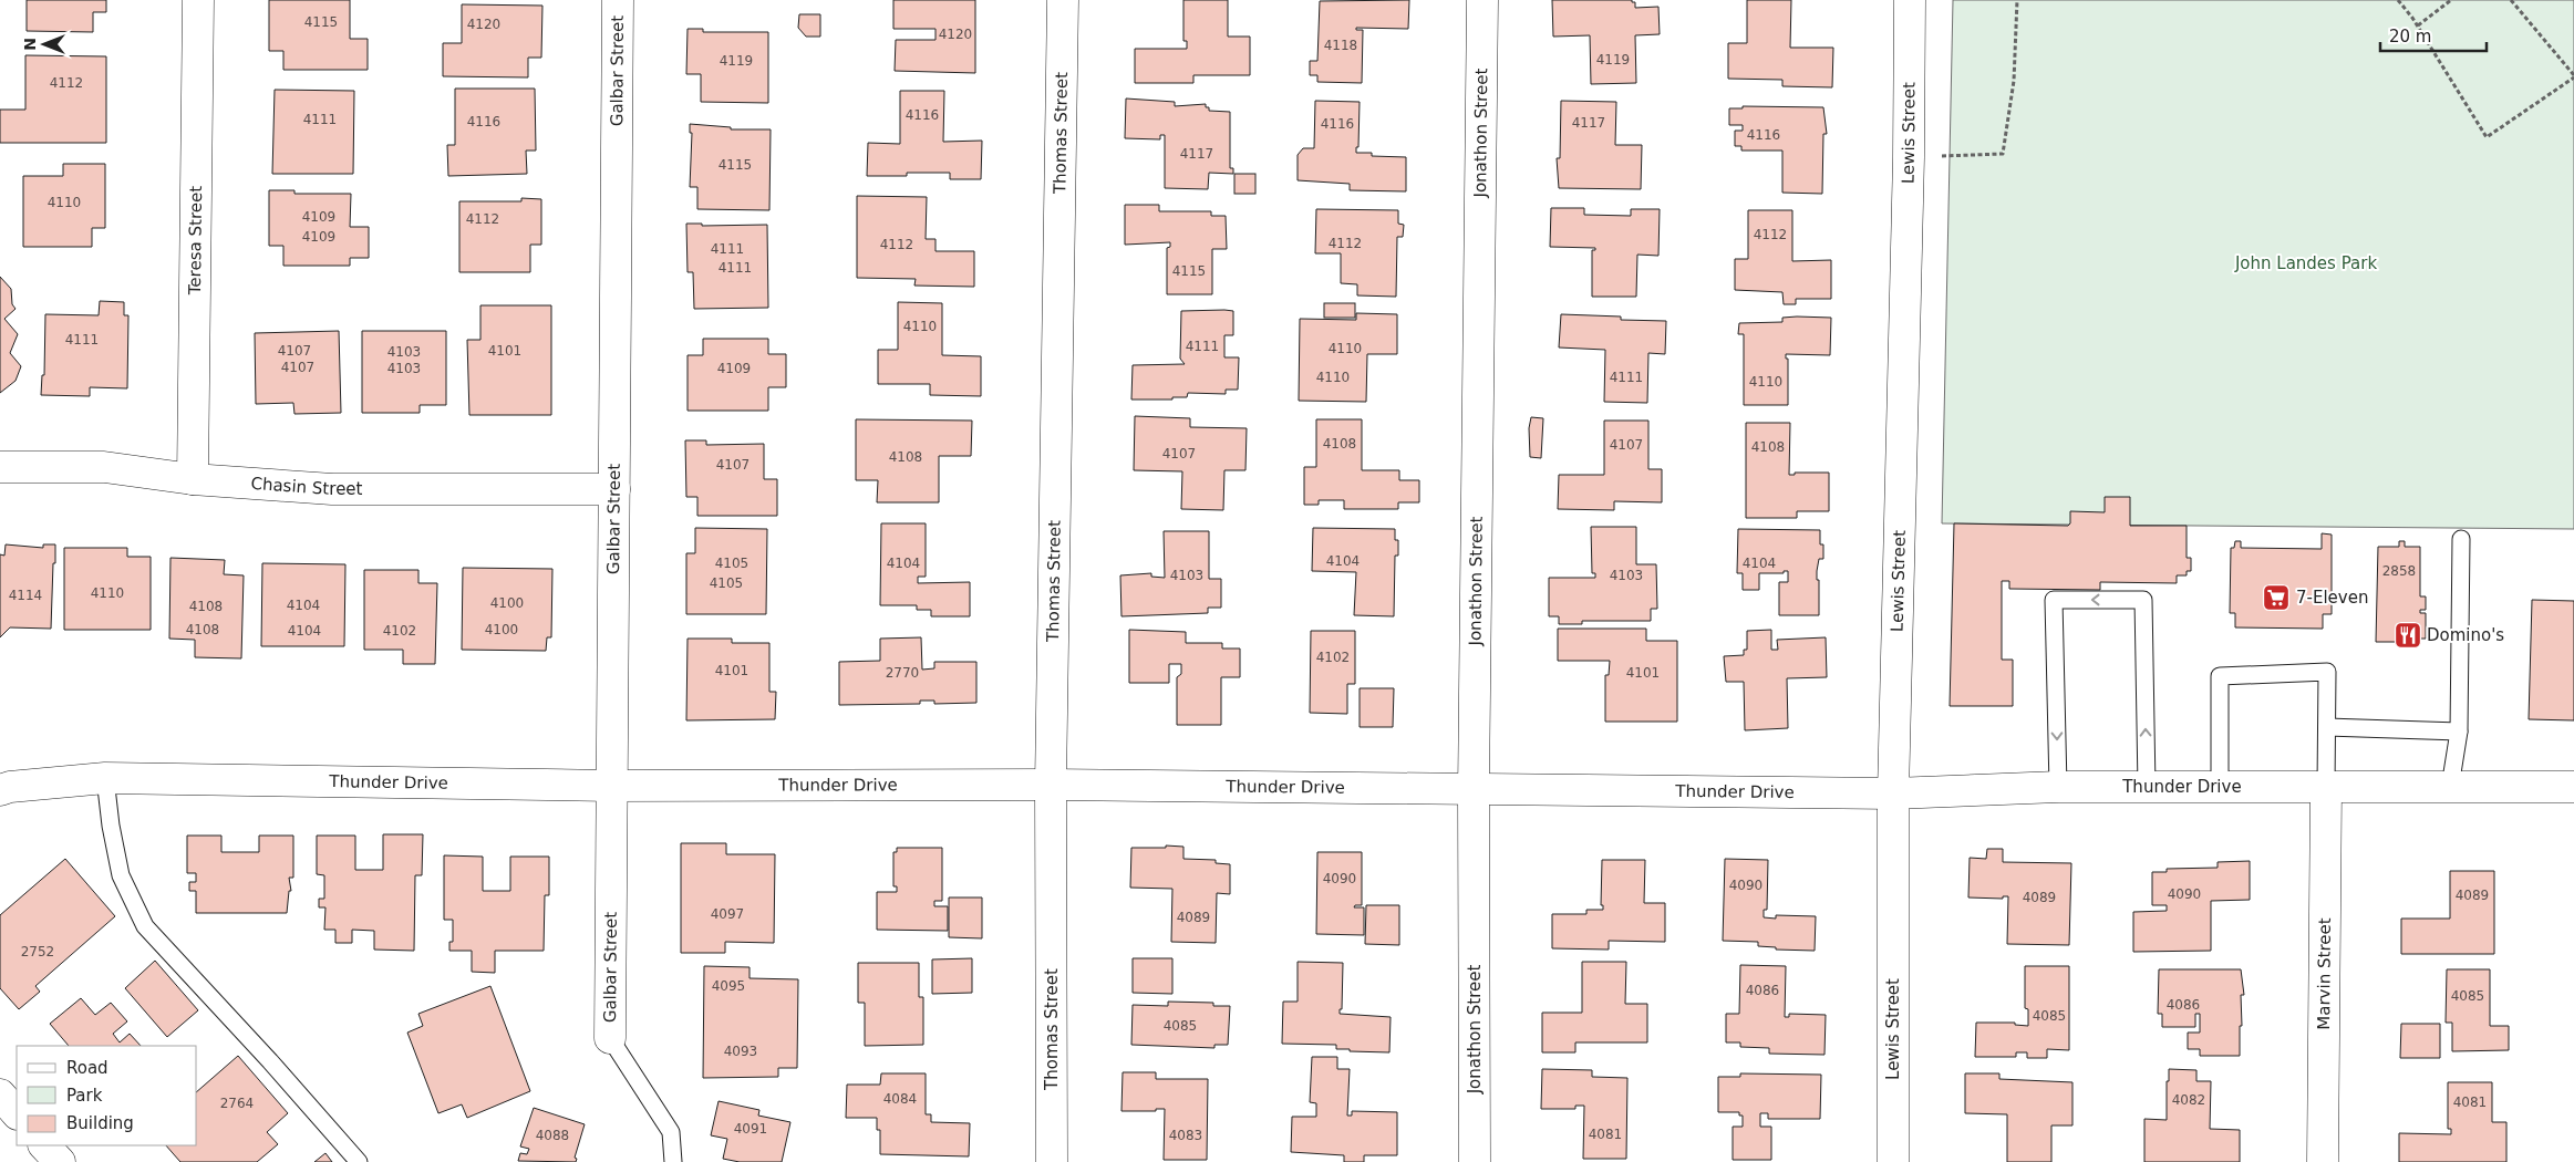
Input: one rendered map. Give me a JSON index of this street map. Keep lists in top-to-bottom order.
{
  "streets": {
    "street": [
      "Galbar Street",
      "Thomas Street",
      "Jonathon Street",
      "Lewis Street",
      "Teresa Street",
      "Chasin Street",
      "Thunder Drive",
      "Marvin Street"
    ]
  },
  "crossings": [
    ["Galbar Street", "Chasin Street"],
    ["Galbar Street", "Thunder Drive"],
    ["Thomas Street", "Thunder Drive"],
    ["Jonathon Street", "Thunder Drive"],
    ["Lewis Street", "Thunder Drive"],
    ["Teresa Street", "Chasin Street"],
    ["Thunder Drive", "Marvin Street"]
  ],
  "parks": ["John Landes Park"],
  "places": {
    "supermarket": ["7-Eleven"],
    "restaurant": ["Domino's"]
  },
  "house_numbers": [
    "4115",
    "4120",
    "4120",
    "4118",
    "4119",
    "4119",
    "4112",
    "4116",
    "4111",
    "4116",
    "4117",
    "4116",
    "4116",
    "4117",
    "4115",
    "4110",
    "4109",
    "4112",
    "4112",
    "4109",
    "4112",
    "4112",
    "4111",
    "4111",
    "4115",
    "4110",
    "4111",
    "4111",
    "4110",
    "4107",
    "4101",
    "4103",
    "4107",
    "4103",
    "4109",
    "4110",
    "4111",
    "4110",
    "4108",
    "4107",
    "4108",
    "4107",
    "4108",
    "4107",
    "4104",
    "4105",
    "4104",
    "4104",
    "2858",
    "4103",
    "4103",
    "4105",
    "4110",
    "4114",
    "4100",
    "4104",
    "4108",
    "4108",
    "4100",
    "4104",
    "4102",
    "4102",
    "4101",
    "2770",
    "4101",
    "4090",
    "4090",
    "4090",
    "4089",
    "4089",
    "4097",
    "4089",
    "2752",
    "4095",
    "4086",
    "4085",
    "4086",
    "4085",
    "4085",
    "4093",
    "4084",
    "4082",
    "4081",
    "2764",
    "4091",
    "4081",
    "4088",
    "4083"
  ],
  "legend": ["Road", "Park", "Building"],
  "scale_bar": "20 m",
  "north": "left"
}
